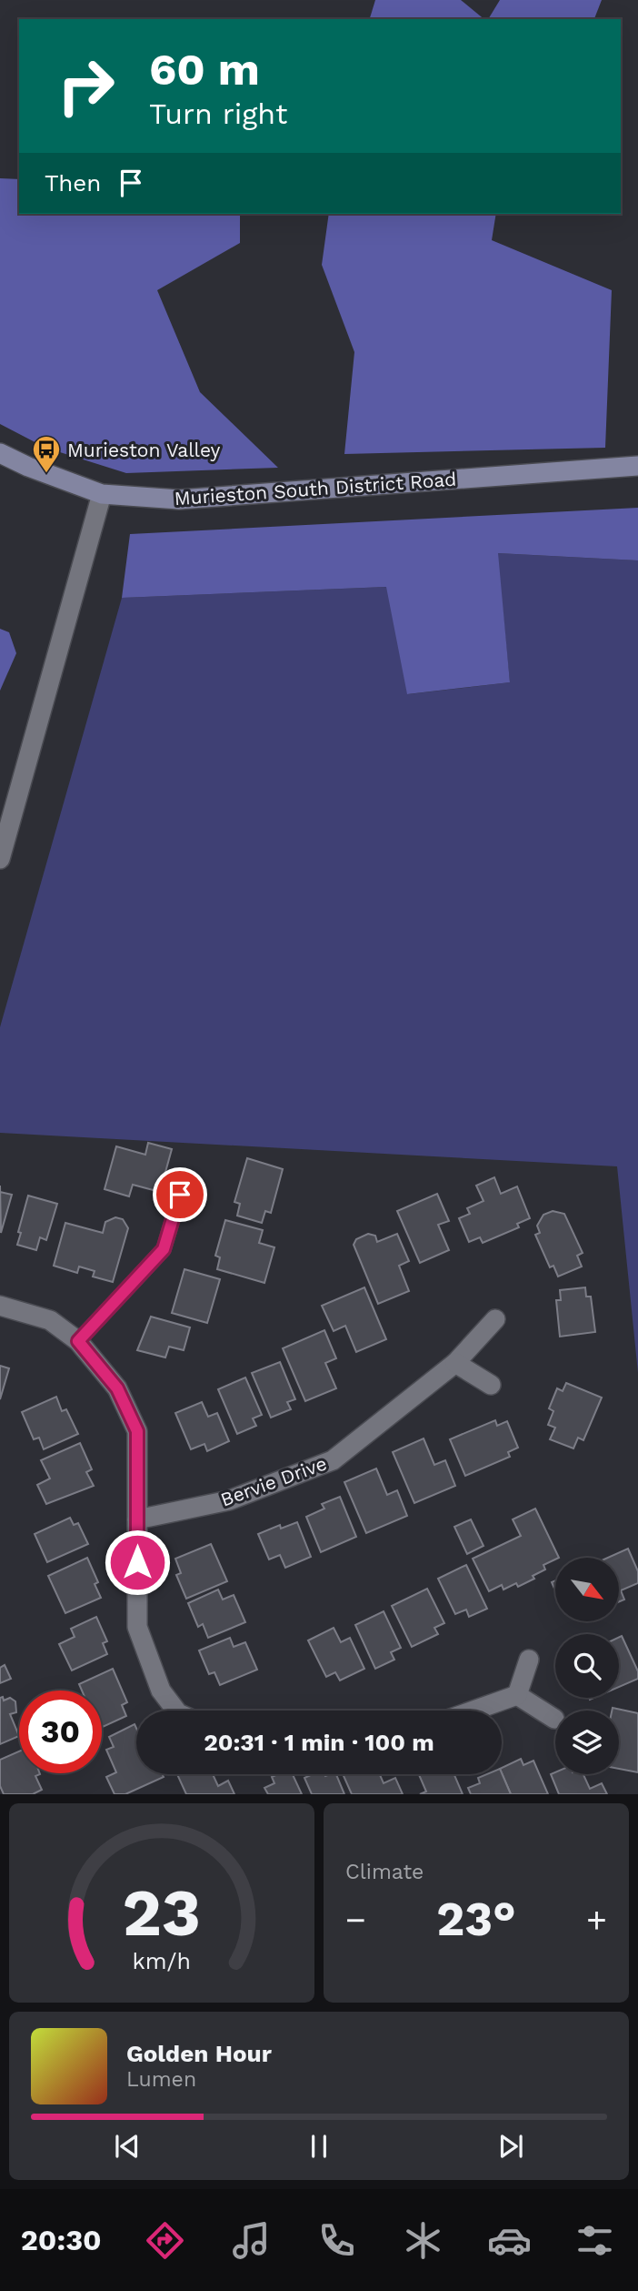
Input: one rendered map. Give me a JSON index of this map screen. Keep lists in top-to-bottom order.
{
  "streets": {
    "street": ["Murieston South District Road", "Bervie Drive"]
  },
  "places": {
    "bus stop": ["Murieston Valley"]
  },
  "north": "bottom right",
  "page": {
    "turn": ["60 m", "Turn right"],
    "then": "Then",
    "limit": "30",
    "trip": "20:31 · 1 min · 100 m",
    "tile": "Climate",
    "heat": ["−", "23°", "+"],
    "song": ["Golden Hour", "Lumen"],
    "tabs": "20:30",
    "gauge": ["23", "km/h"]
  }
}
